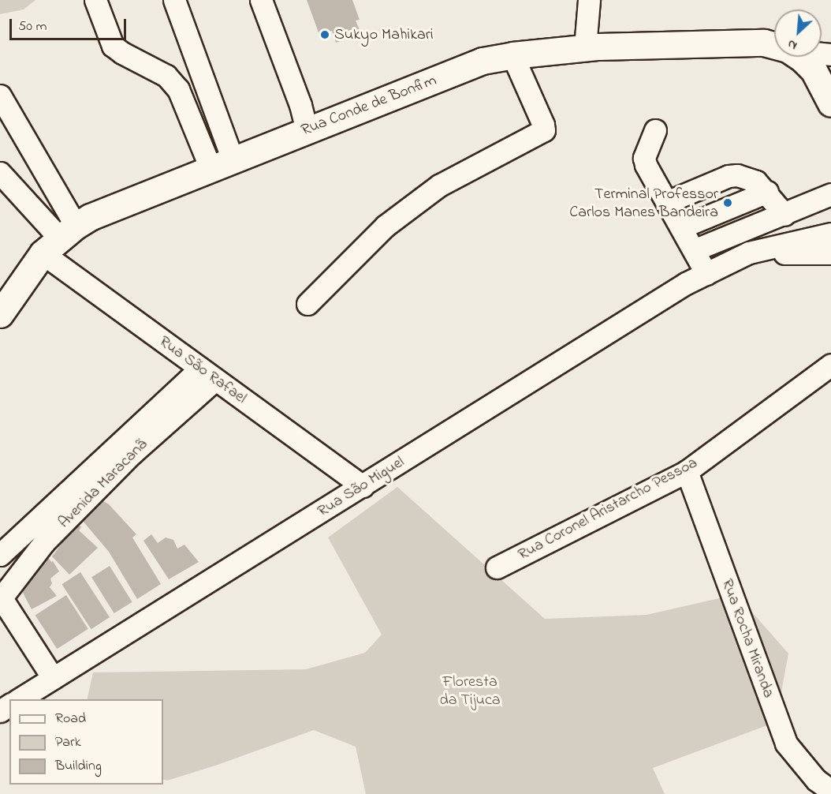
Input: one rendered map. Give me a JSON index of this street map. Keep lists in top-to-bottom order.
{
  "streets": {
    "main road": ["Rua Conde de Bonfim"],
    "street": [
      "Rua São Rafael",
      "Avenida Maracanã",
      "Rua São Miguel",
      "Rua Coronel Aristarcho Pessoa",
      "Rua Rocha Miranda"
    ]
  },
  "crossings": [
    ["Rua Conde de Bonfim", "Rua São Rafael"],
    ["Rua São Rafael", "Avenida Maracanã"],
    ["Rua São Rafael", "Rua São Miguel"],
    ["Rua Coronel Aristarcho Pessoa", "Rua Rocha Miranda"]
  ],
  "parks": ["Floresta da Tijuca"],
  "places": ["Sukyo Mahikari", "Terminal Professor Carlos Manes Bandeira"],
  "legend": ["Road", "Park", "Building"],
  "scale_bar": "50 m",
  "north": "bottom left"
}
